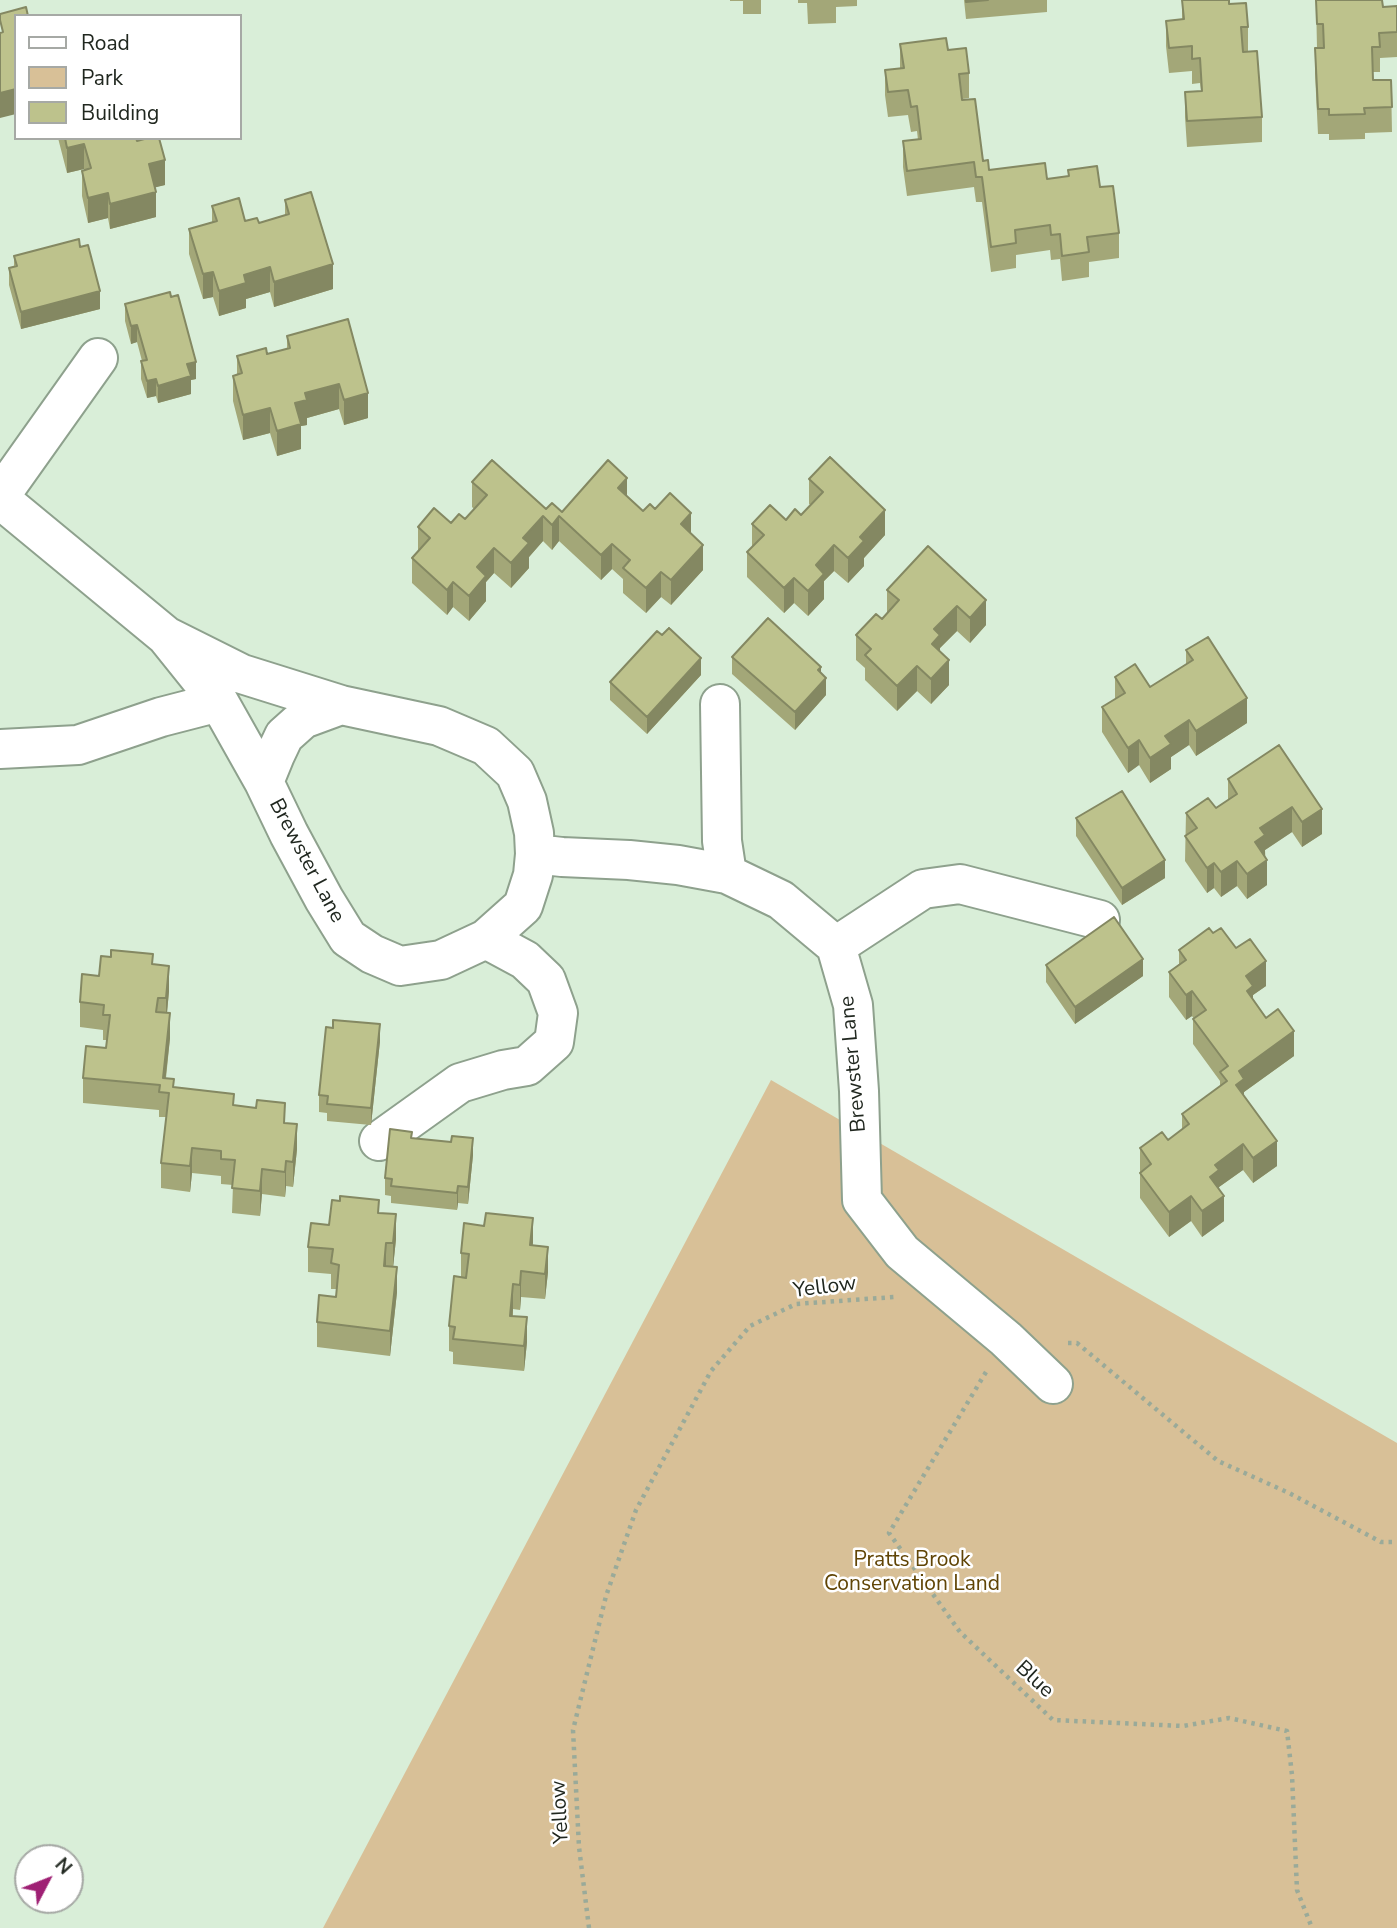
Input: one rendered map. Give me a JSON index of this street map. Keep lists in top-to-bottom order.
{
  "streets": {
    "street": ["Brewster Lane"],
    "path": ["Yellow", "Blue"]
  },
  "crossings": [
    ["Brewster Lane", "Blue"]
  ],
  "parks": ["Pratts Brook Conservation Land"],
  "legend": ["Road", "Park", "Building"],
  "north": "top right"
}
